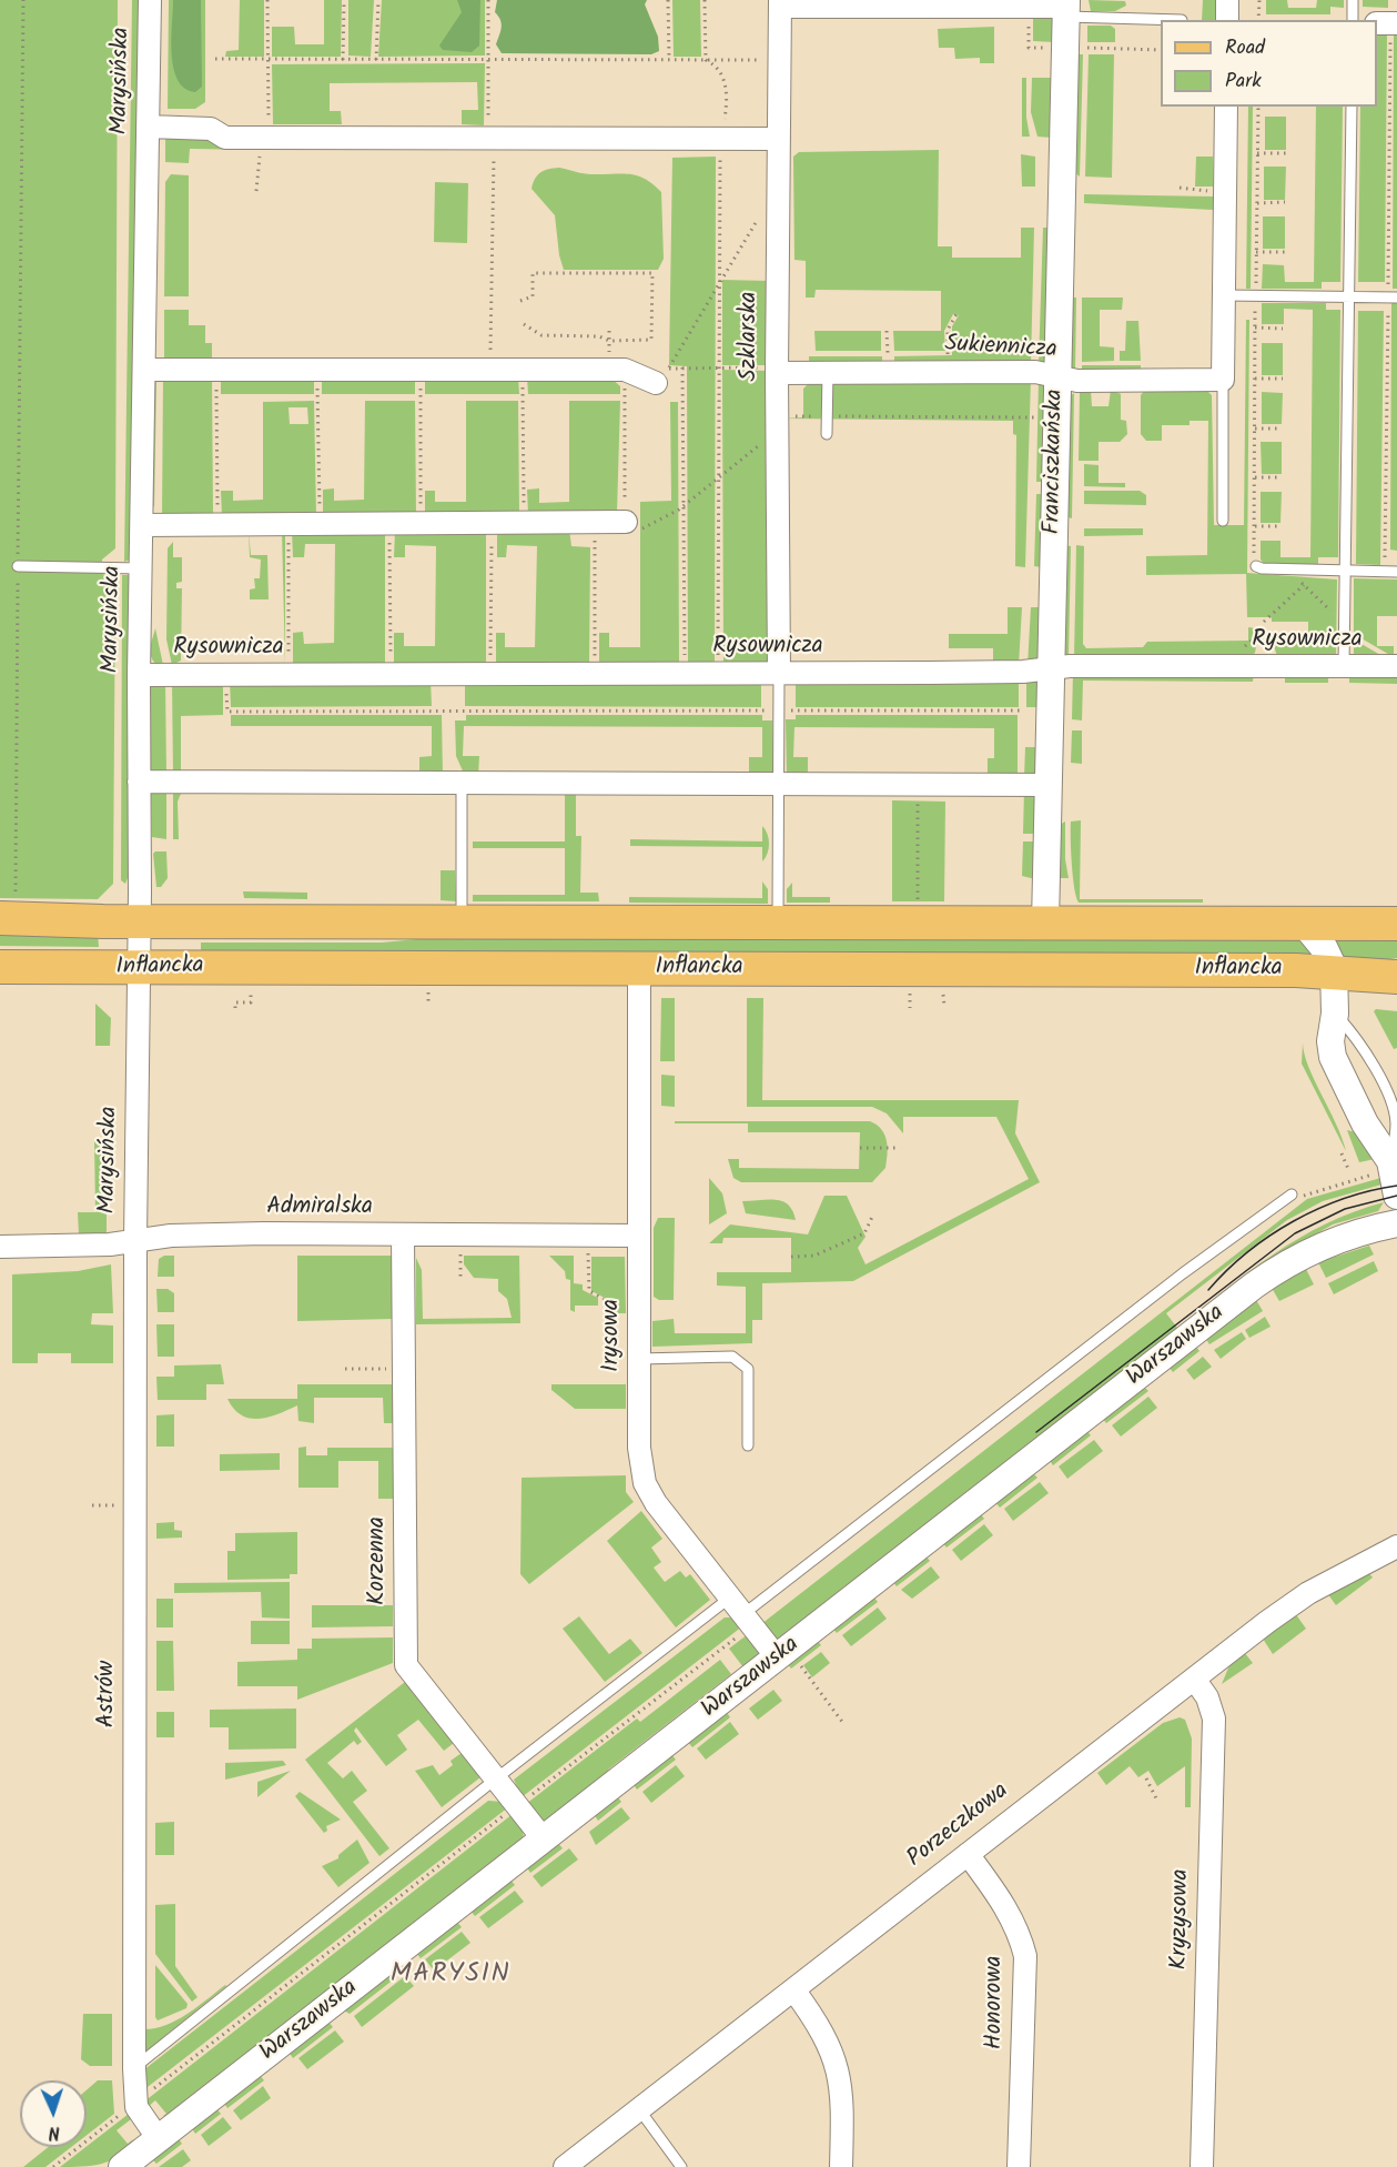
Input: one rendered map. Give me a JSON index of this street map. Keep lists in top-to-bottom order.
{
  "streets": {
    "main road": ["Inflancka"],
    "street": [
      "Marysińska",
      "Szklarska",
      "Sukiennicza",
      "Franciszkańska",
      "Rysownicza",
      "Admiralska",
      "Irysowa",
      "Warszawska",
      "Korzenna",
      "Astrów",
      "Porzeczkowa",
      "Kryzysowa",
      "Honorowa"
    ]
  },
  "crossings": [
    ["Marysińska", "Rysownicza"],
    ["Marysińska", "Inflancka"],
    ["Marysińska", "Admiralska"],
    ["Marysińska", "Astrów"],
    ["Szklarska", "Sukiennicza"],
    ["Szklarska", "Rysownicza"],
    ["Sukiennicza", "Franciszkańska"],
    ["Franciszkańska", "Rysownicza"],
    ["Franciszkańska", "Inflancka"],
    ["Inflancka", "Irysowa"],
    ["Admiralska", "Irysowa"],
    ["Admiralska", "Korzenna"],
    ["Admiralska", "Astrów"],
    ["Irysowa", "Warszawska"],
    ["Warszawska", "Korzenna"],
    ["Warszawska", "Astrów"],
    ["Porzeczkowa", "Kryzysowa"],
    ["Porzeczkowa", "Honorowa"]
  ],
  "districts": ["MARYSIN"],
  "legend": ["Road", "Park"],
  "north": "bottom"
}
